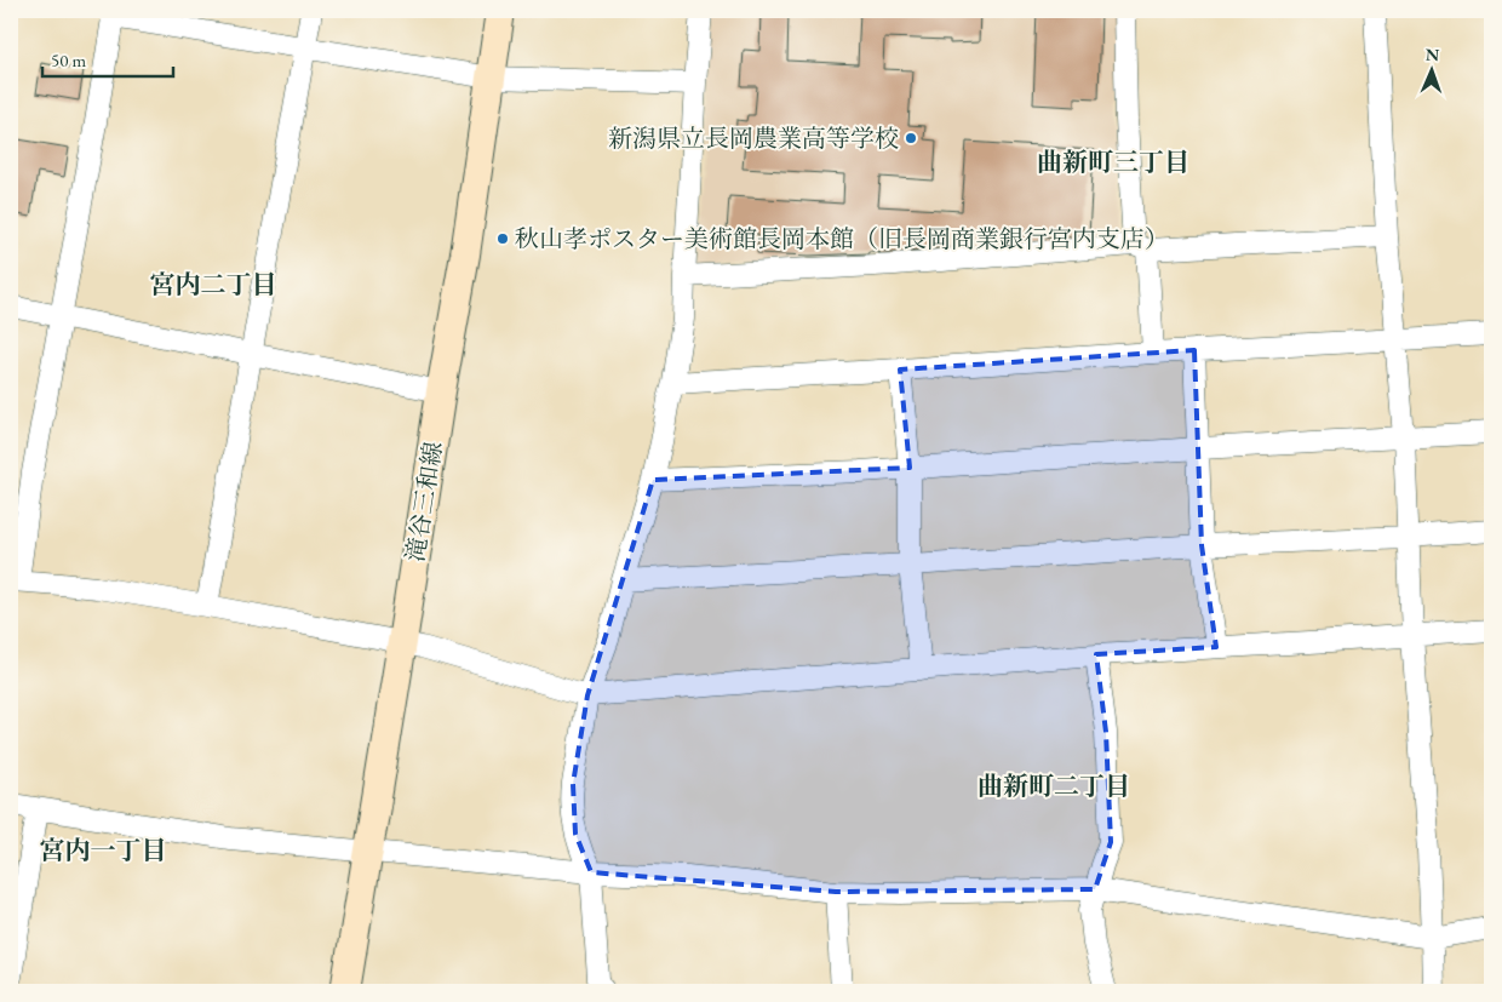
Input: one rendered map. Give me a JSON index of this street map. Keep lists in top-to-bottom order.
{
  "streets": {
    "main road": ["滝谷三和線"]
  },
  "districts": [
    "曲新町三丁目",
    "宮内二丁目",
    "曲新町二丁目",
    "宮内一丁目"
  ],
  "places": ["新潟県立長岡農業高等学校", "秋山孝ポスター美術館長岡本館（旧長岡商業銀行宮内支店）"],
  "scale_bar": "50 m",
  "north": "top"
}
